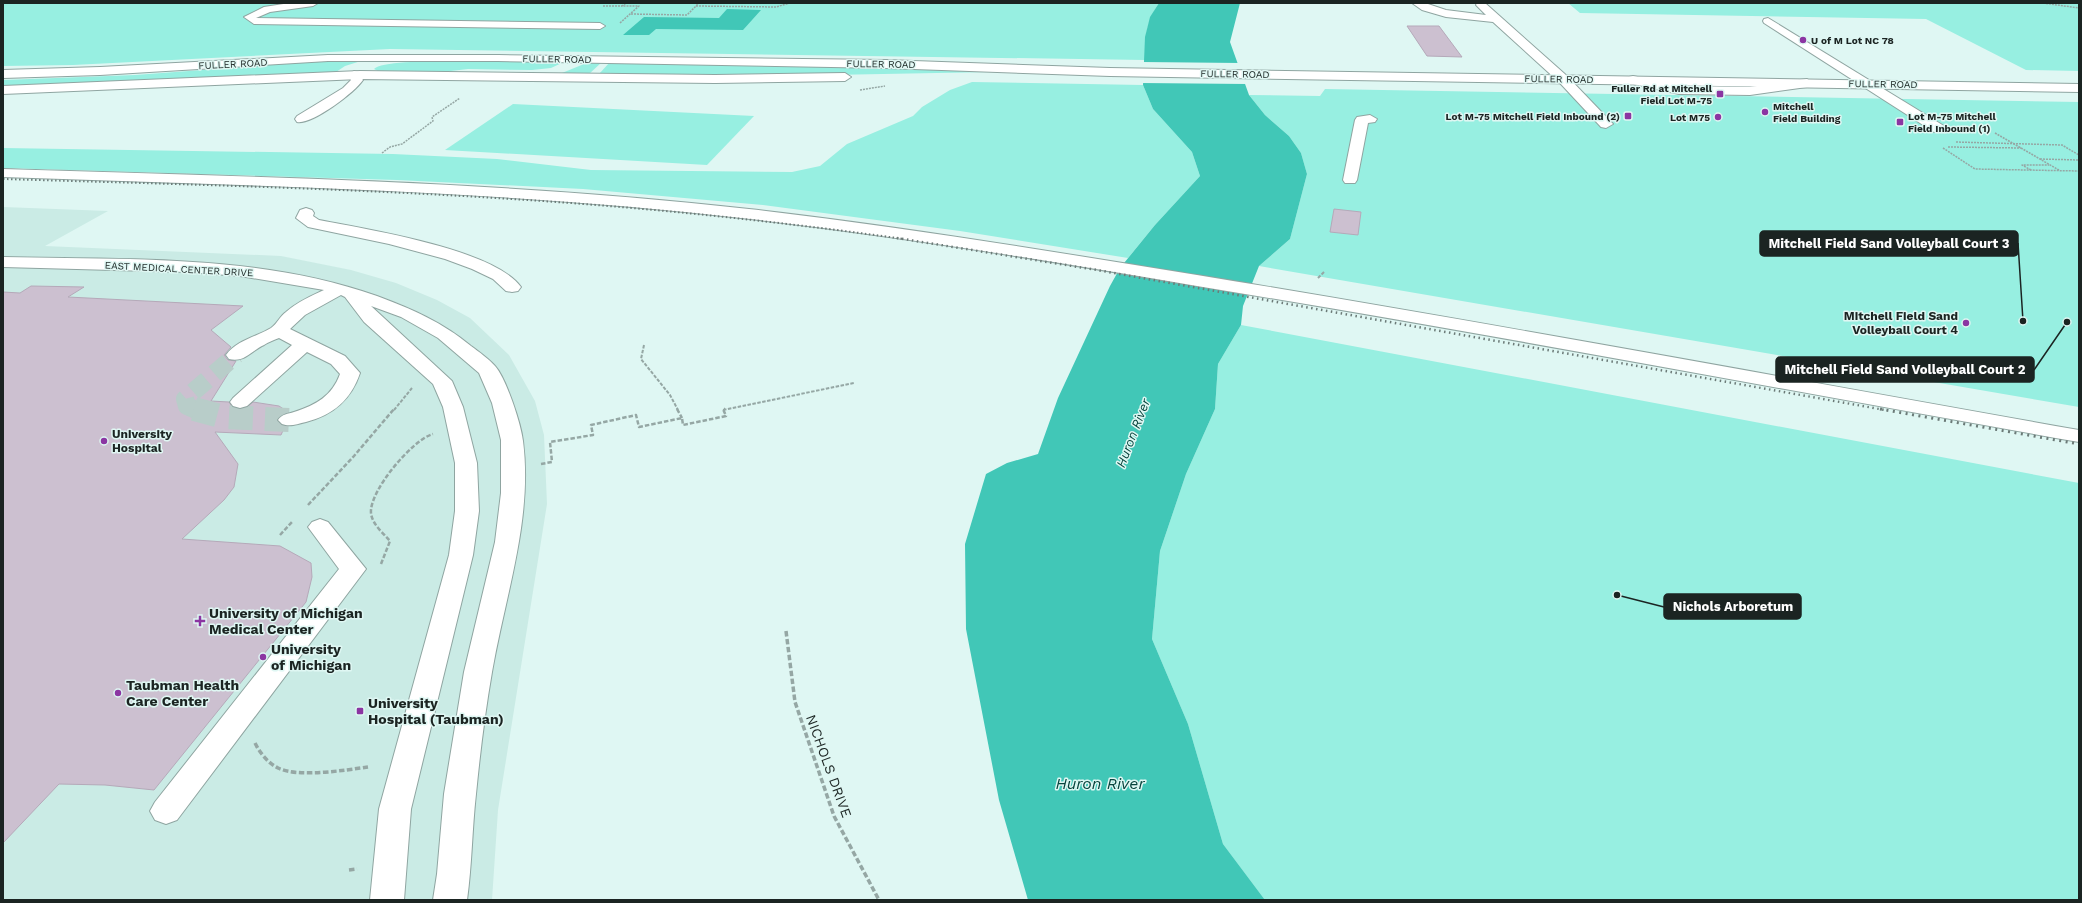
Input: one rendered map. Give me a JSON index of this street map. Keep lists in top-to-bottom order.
{
  "streets": {
    "main road": ["FULLER ROAD", "EAST MEDICAL CENTER DRIVE"],
    "path": ["NICHOLS DRIVE"]
  },
  "water": ["Huron River"],
  "places": {
    "other": [
      "U of M Lot NC 78",
      "Mitchell Field Building",
      "Lot M75",
      "Mitchell Field Sand Volleyball Court 3",
      "Mitchell Field Sand Volleyball Court 2",
      "Mitchell Field Sand Volleyball Court 4",
      "University Hospital",
      "Nichols Arboretum",
      "University of Michigan",
      "Taubman Health Care Center"
    ],
    "transit": [
      "Fuller Rd at Mitchell Field Lot M-75",
      "Lot M-75 Mitchell Field Inbound (2)",
      "Lot M-75 Mitchell Field Inbound (1)",
      "University Hospital (Taubman)"
    ],
    "health": ["University of Michigan Medical Center"]
  }
}
